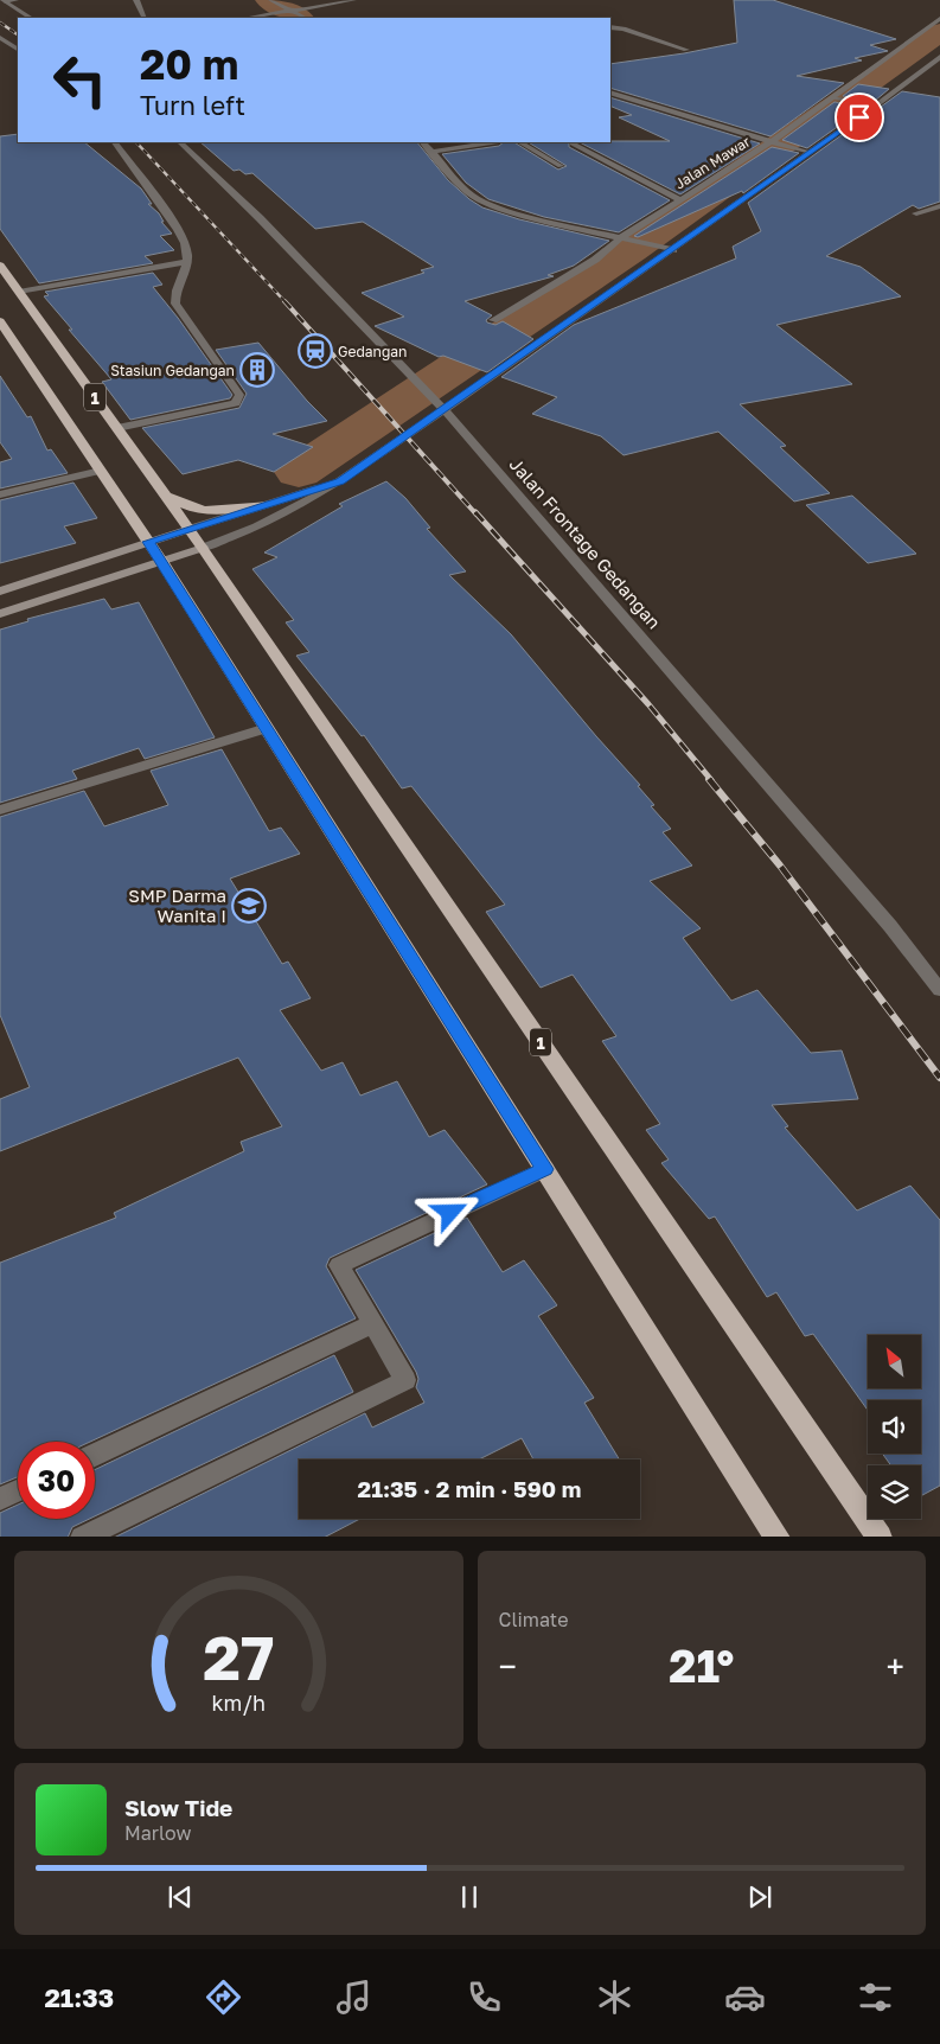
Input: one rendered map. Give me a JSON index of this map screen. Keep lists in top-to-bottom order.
{
  "streets": {
    "highway": ["1"],
    "street": ["Jalan Mawar", "Jalan Frontage Gedangan"]
  },
  "places": {
    "station": ["Gedangan"],
    "building": ["Stasiun Gedangan"],
    "school or university": ["SMP Darma Wanita I"]
  },
  "north": "top left",
  "page": {
    "turn": ["20 m", "Turn left"],
    "limit": "30",
    "trip": "21:35 · 2 min · 590 m",
    "tile": "Climate",
    "heat": ["−", "21°", "+"],
    "song": ["Slow Tide", "Marlow"],
    "tabs": "21:33",
    "gauge": ["27", "km/h"]
  }
}
